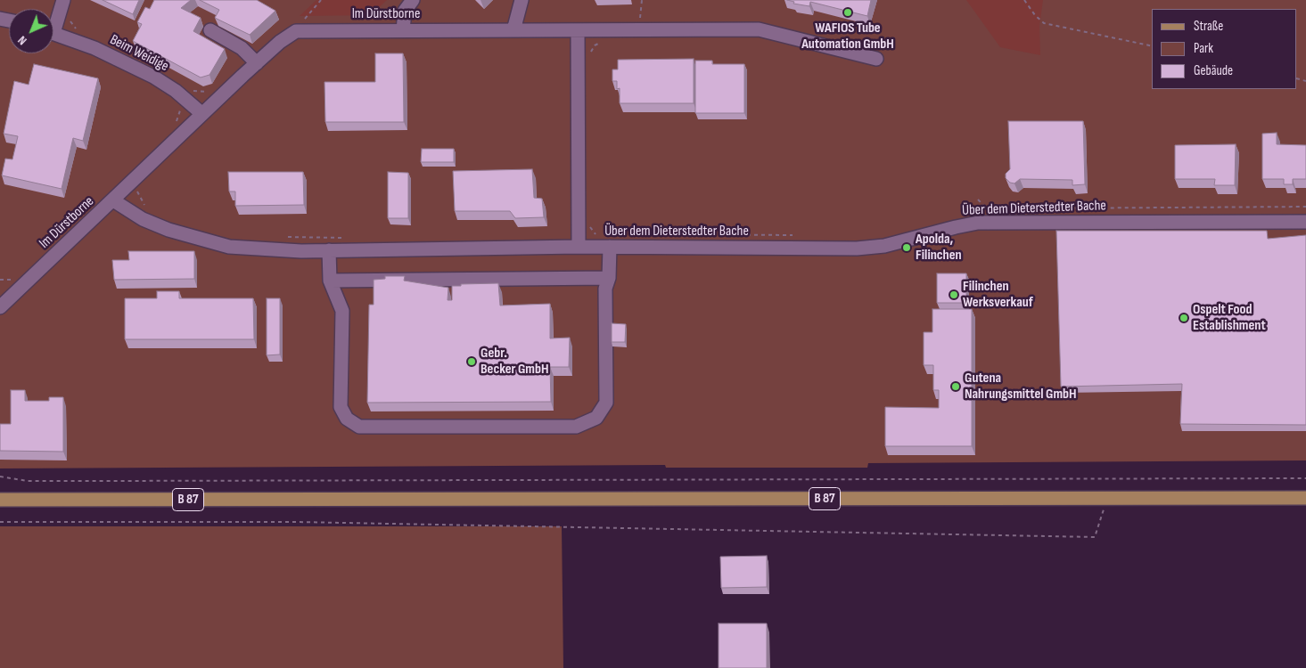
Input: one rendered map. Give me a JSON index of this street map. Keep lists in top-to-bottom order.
{
  "streets": {
    "main road": ["B 87"],
    "street": ["Im Dürstborne", "Beim Weidige", "Über dem Dieterstedter Bache"]
  },
  "crossings": [
    ["Im Dürstborne", "Beim Weidige"],
    ["Im Dürstborne", "Über dem Dieterstedter Bache"]
  ],
  "places": [
    "WAFIOS Tube Automation GmbH",
    "Apolda, Filinchen",
    "Filinchen Werksverkauf",
    "Ospelt Food Establishment",
    "Gebr. Becker GmbH",
    "Gutena Nahrungsmittel GmbH"
  ],
  "legend": ["Straße", "Park", "Gebäude"],
  "north": "bottom left"
}
